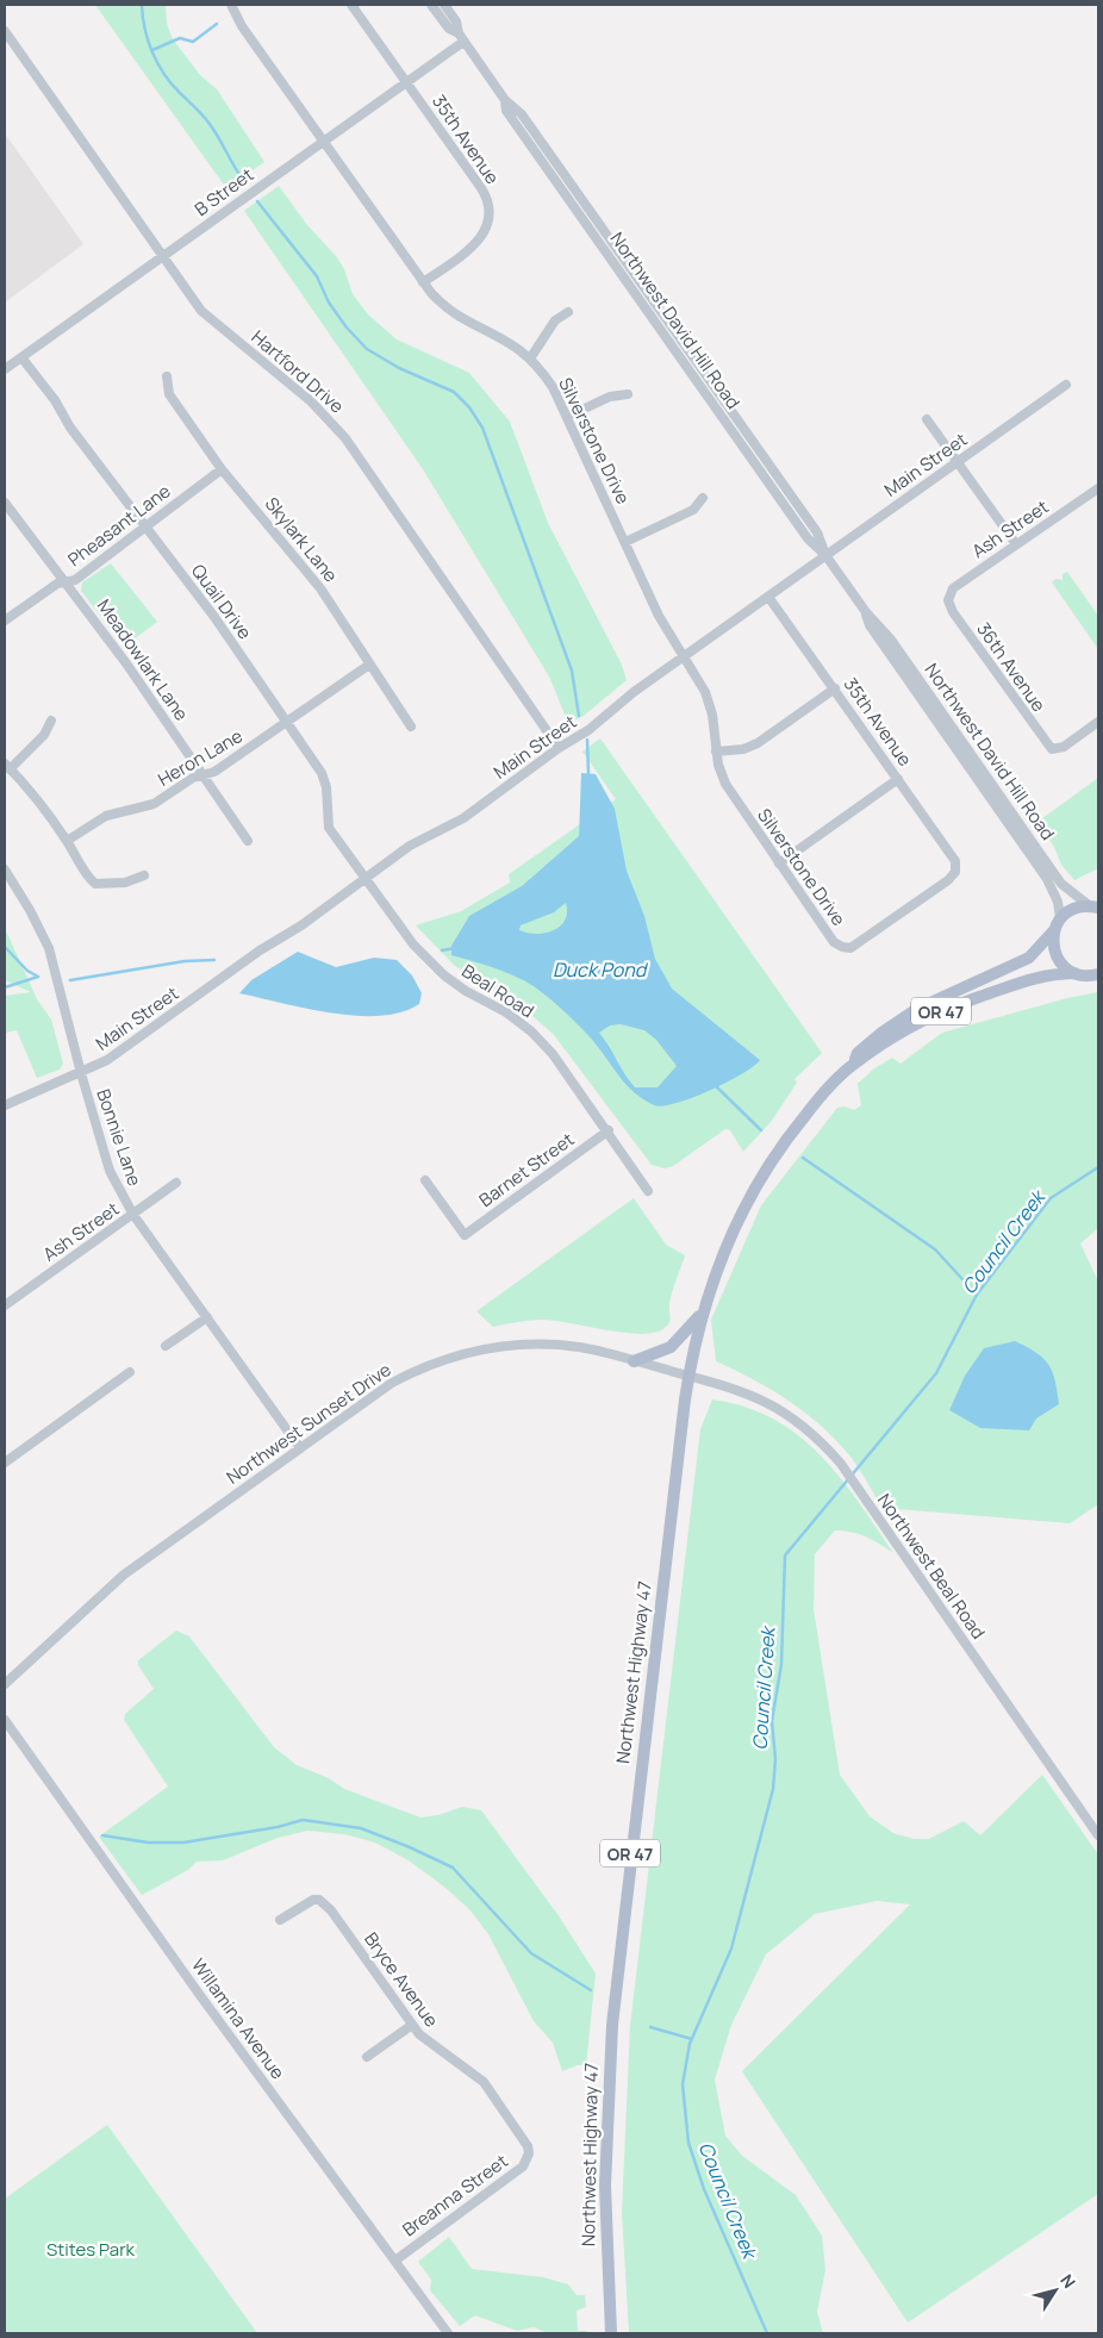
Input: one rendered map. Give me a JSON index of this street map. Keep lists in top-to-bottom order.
{
  "streets": {
    "main road": ["OR 47", "Northwest Highway 47"],
    "street": [
      "35th Avenue",
      "B Street",
      "Northwest David Hill Road",
      "Hartford Drive",
      "Silverstone Drive",
      "Main Street",
      "Pheasant Lane",
      "Ash Street",
      "Skylark Lane",
      "Quail Drive",
      "Meadowlark Lane",
      "36th Avenue",
      "Heron Lane",
      "Beal Road",
      "Bonnie Lane",
      "Barnet Street",
      "Northwest Sunset Drive",
      "Northwest Beal Road",
      "Bryce Avenue",
      "Willamina Avenue",
      "Breanna Street"
    ]
  },
  "crossings": [
    ["35th Avenue", "B Street"],
    ["35th Avenue", "Silverstone Drive"],
    ["35th Avenue", "Main Street"],
    ["B Street", "Northwest David Hill Road"],
    ["B Street", "Hartford Drive"],
    ["B Street", "Silverstone Drive"],
    ["B Street", "Quail Drive"],
    ["Northwest David Hill Road", "Main Street"],
    ["Northwest David Hill Road", "Northwest Highway 47"],
    ["Hartford Drive", "Main Street"],
    ["Silverstone Drive", "Main Street"],
    ["Main Street", "Quail Drive"],
    ["Main Street", "Beal Road"],
    ["Main Street", "Bonnie Lane"],
    ["Pheasant Lane", "Skylark Lane"],
    ["Pheasant Lane", "Quail Drive"],
    ["Pheasant Lane", "Meadowlark Lane"],
    ["Ash Street", "36th Avenue"],
    ["Ash Street", "Bonnie Lane"],
    ["Skylark Lane", "Heron Lane"],
    ["Quail Drive", "Heron Lane"],
    ["Quail Drive", "Beal Road"],
    ["Meadowlark Lane", "Heron Lane"],
    ["Beal Road", "Barnet Street"],
    ["Bonnie Lane", "Northwest Sunset Drive"],
    ["Northwest Sunset Drive", "Northwest Beal Road"],
    ["Northwest Sunset Drive", "Northwest Highway 47"],
    ["Northwest Beal Road", "Northwest Highway 47"],
    ["Bryce Avenue", "Breanna Street"],
    ["Willamina Avenue", "Breanna Street"]
  ],
  "water": ["Duck Pond", "Council Creek"],
  "parks": ["Stites Park"],
  "north": "top right"
}
